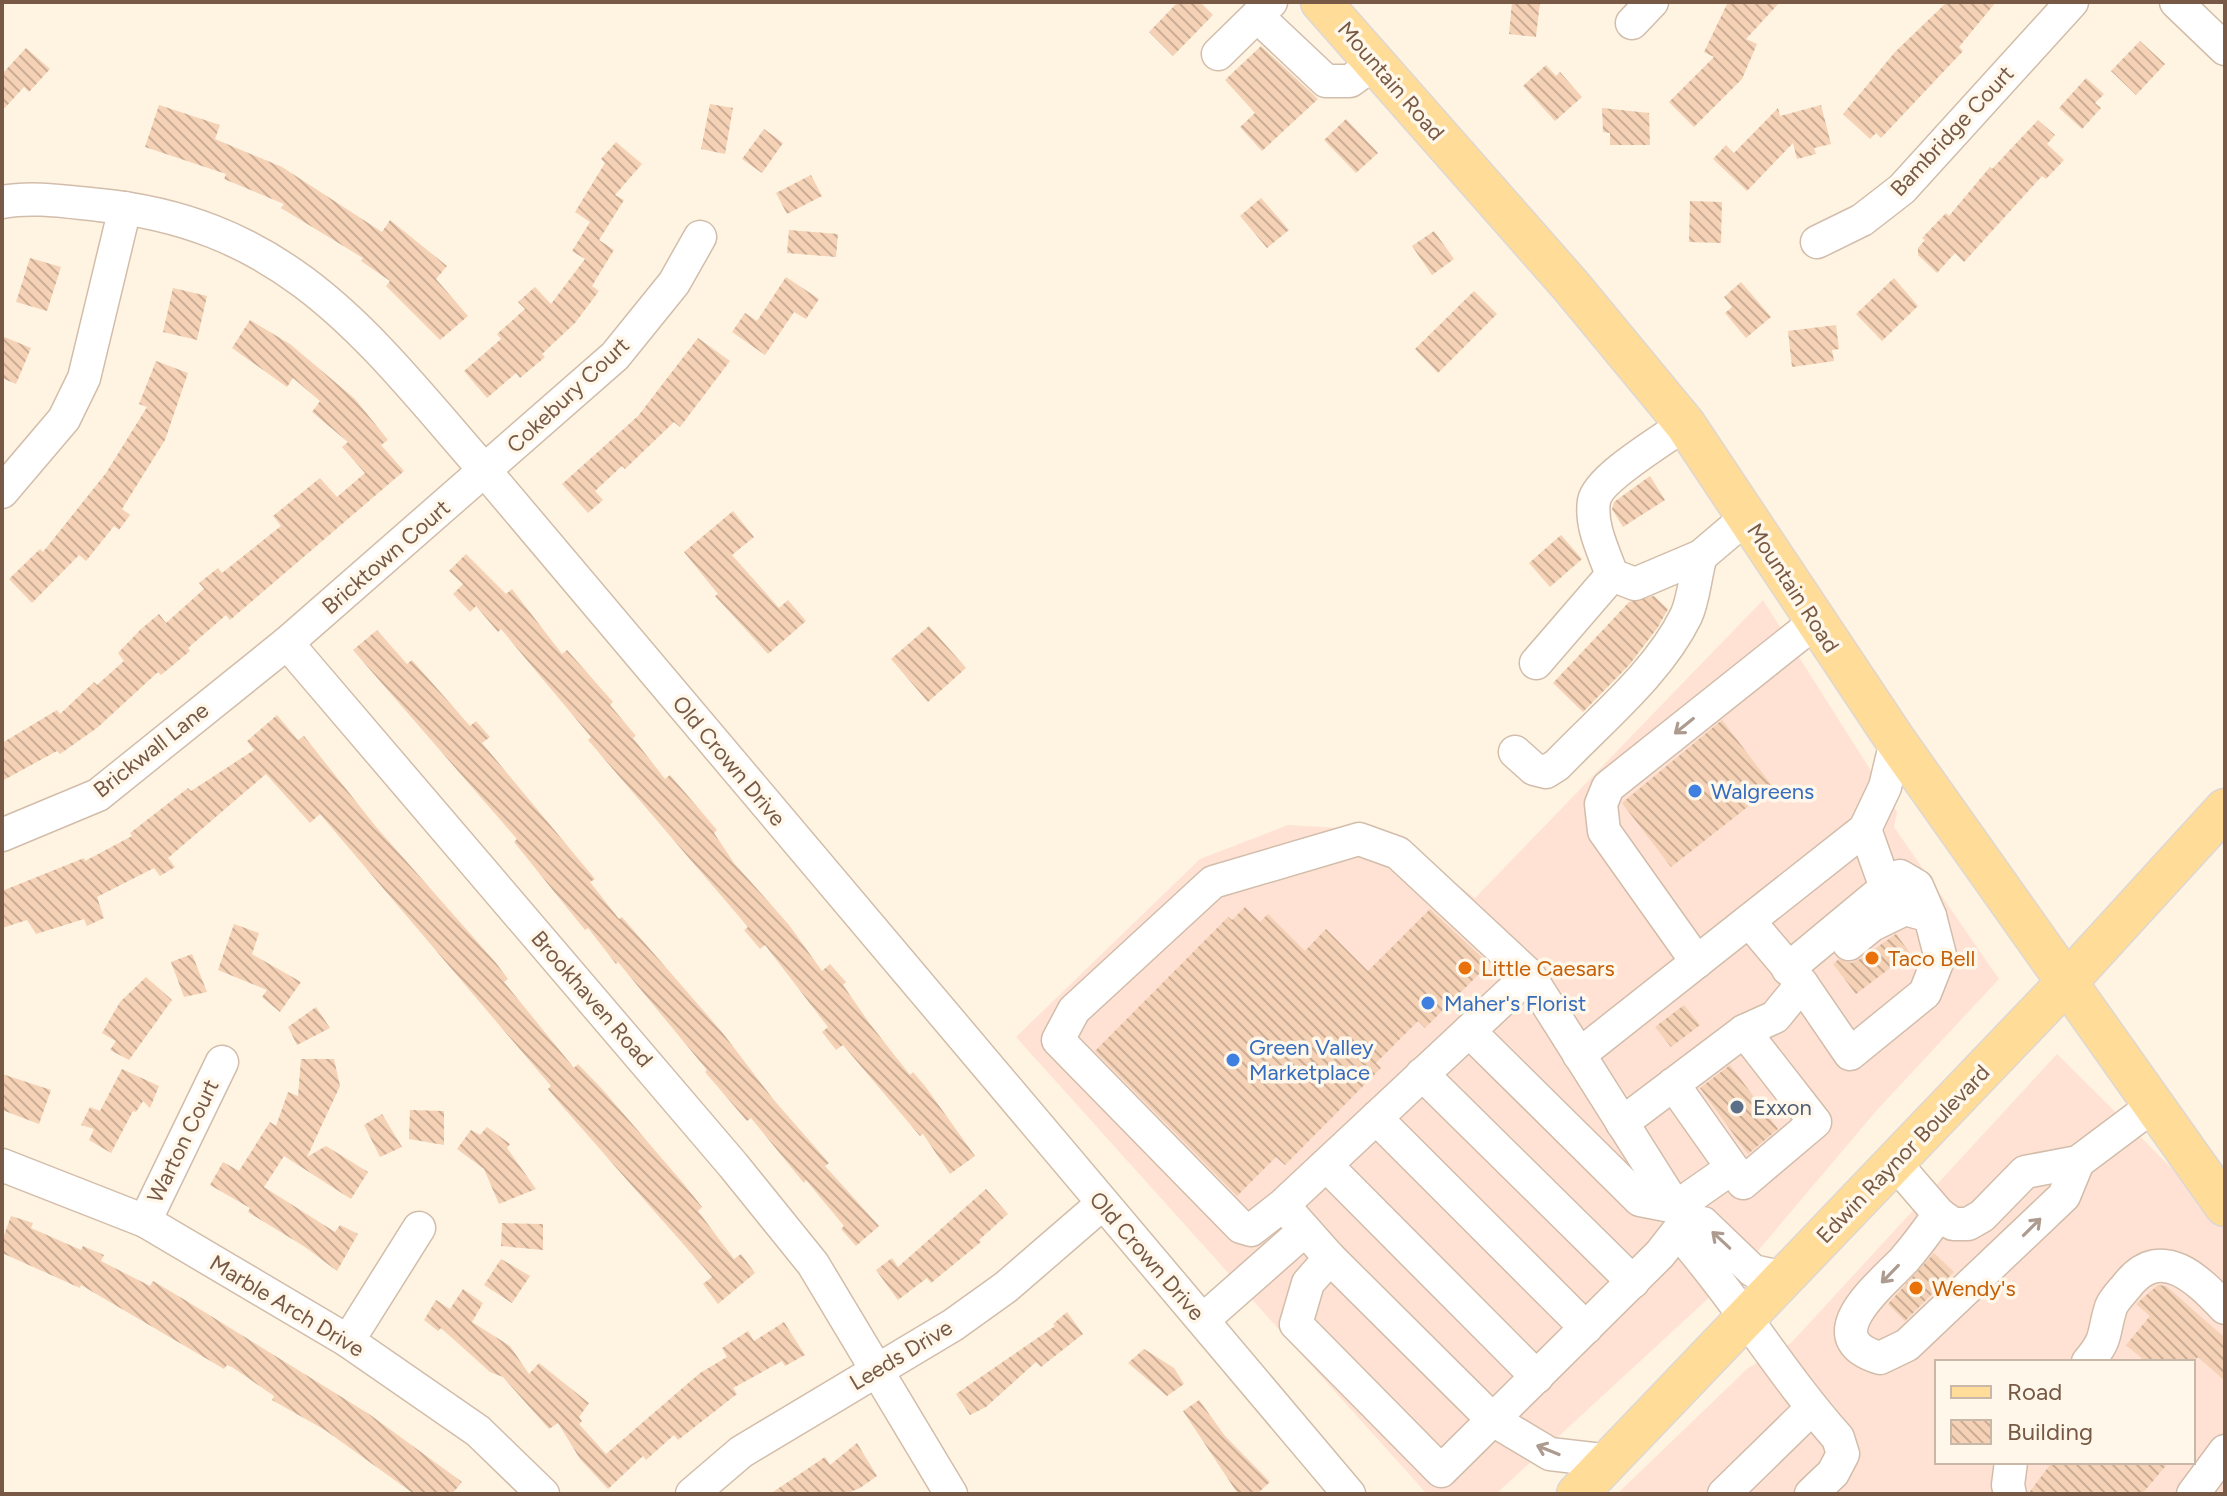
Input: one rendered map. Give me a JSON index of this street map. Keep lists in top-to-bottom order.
{
  "streets": {
    "main road": ["Mountain Road", "Edwin Raynor Boulevard"],
    "street": [
      "Bambridge Court",
      "Cokebury Court",
      "Bricktown Court",
      "Brickwall Lane",
      "Old Crown Drive",
      "Brookhaven Road",
      "Warton Court",
      "Marble Arch Drive",
      "Leeds Drive"
    ]
  },
  "crossings": [
    ["Mountain Road", "Edwin Raynor Boulevard"],
    ["Cokebury Court", "Bricktown Court"],
    ["Cokebury Court", "Old Crown Drive"],
    ["Bricktown Court", "Brickwall Lane"],
    ["Bricktown Court", "Old Crown Drive"],
    ["Bricktown Court", "Brookhaven Road"],
    ["Brickwall Lane", "Brookhaven Road"],
    ["Old Crown Drive", "Leeds Drive"],
    ["Brookhaven Road", "Leeds Drive"],
    ["Warton Court", "Marble Arch Drive"]
  ],
  "places": [
    "Walgreens",
    "Taco Bell",
    "Little Caesars",
    "Maher's Florist",
    "Green Valley Marketplace",
    "Exxon",
    "Wendy's"
  ],
  "legend": ["Road", "Building"]
}
